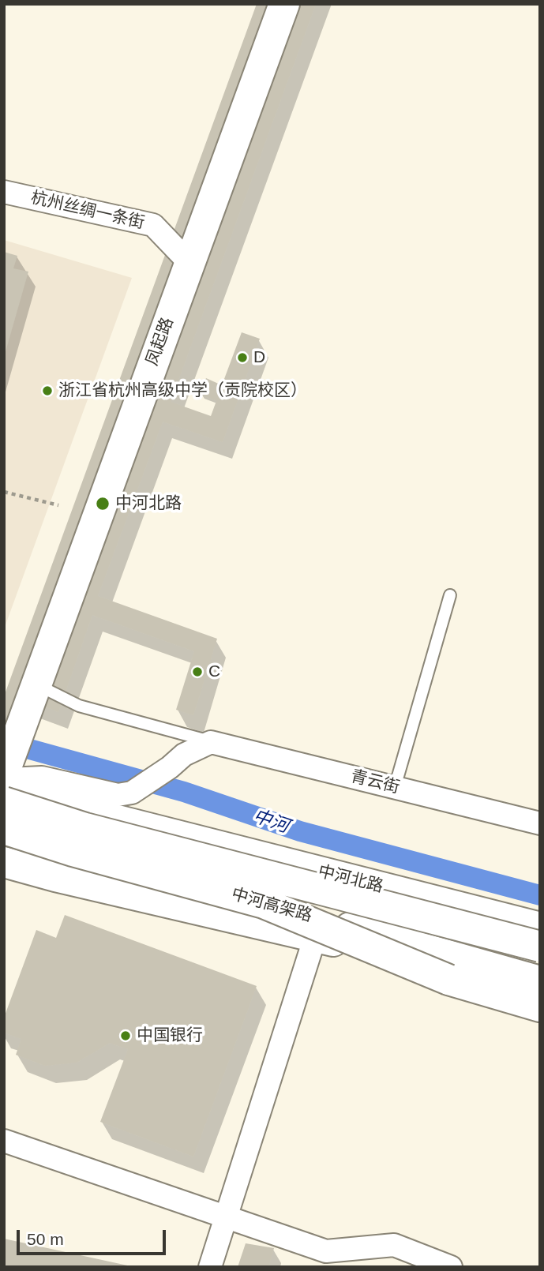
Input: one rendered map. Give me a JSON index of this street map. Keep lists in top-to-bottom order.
{
  "streets": {
    "main road": ["凤起路", "中河北路", "中河高架路"],
    "street": ["杭州丝绸一条街", "青云街"]
  },
  "crossings": [
    ["杭州丝绸一条街", "凤起路"],
    ["凤起路", "青云街"],
    ["凤起路", "中河北路"]
  ],
  "water": ["中河"],
  "places": [
    "D",
    "浙江省杭州高级中学（贡院校区）",
    "中河北路",
    "C",
    "中国银行"
  ],
  "scale_bar": "50 m"
}
